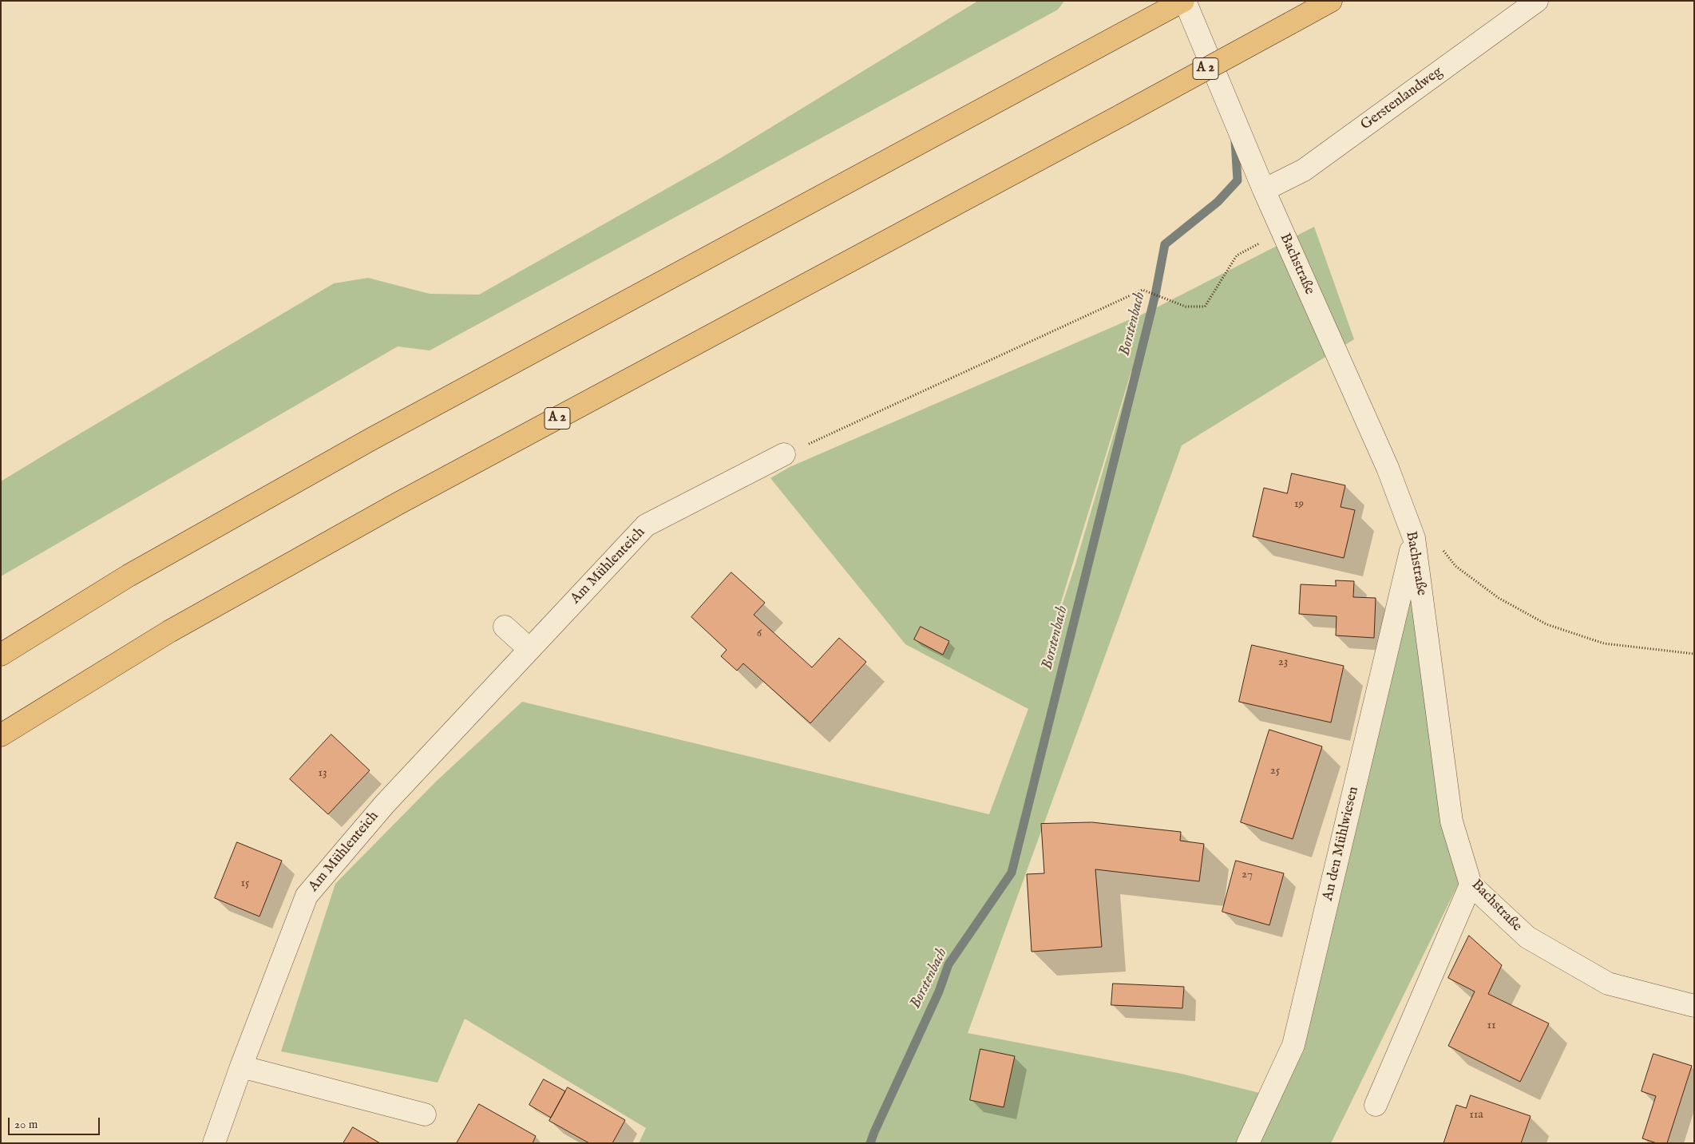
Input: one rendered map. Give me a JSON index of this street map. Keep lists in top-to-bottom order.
{
  "streets": {
    "highway": ["A 2"],
    "street": [
      "Gerstenlandweg",
      "Bachstraße",
      "Am Mühlenteich",
      "An den Mühlwiesen"
    ]
  },
  "crossings": [
    ["Gerstenlandweg", "Bachstraße"],
    ["Bachstraße", "An den Mühlwiesen"]
  ],
  "water": ["Borstenbach"],
  "house_numbers": [
    "19",
    "6",
    "23",
    "25",
    "13",
    "27",
    "15",
    "11",
    "11a"
  ],
  "scale_bar": "20 m"
}
